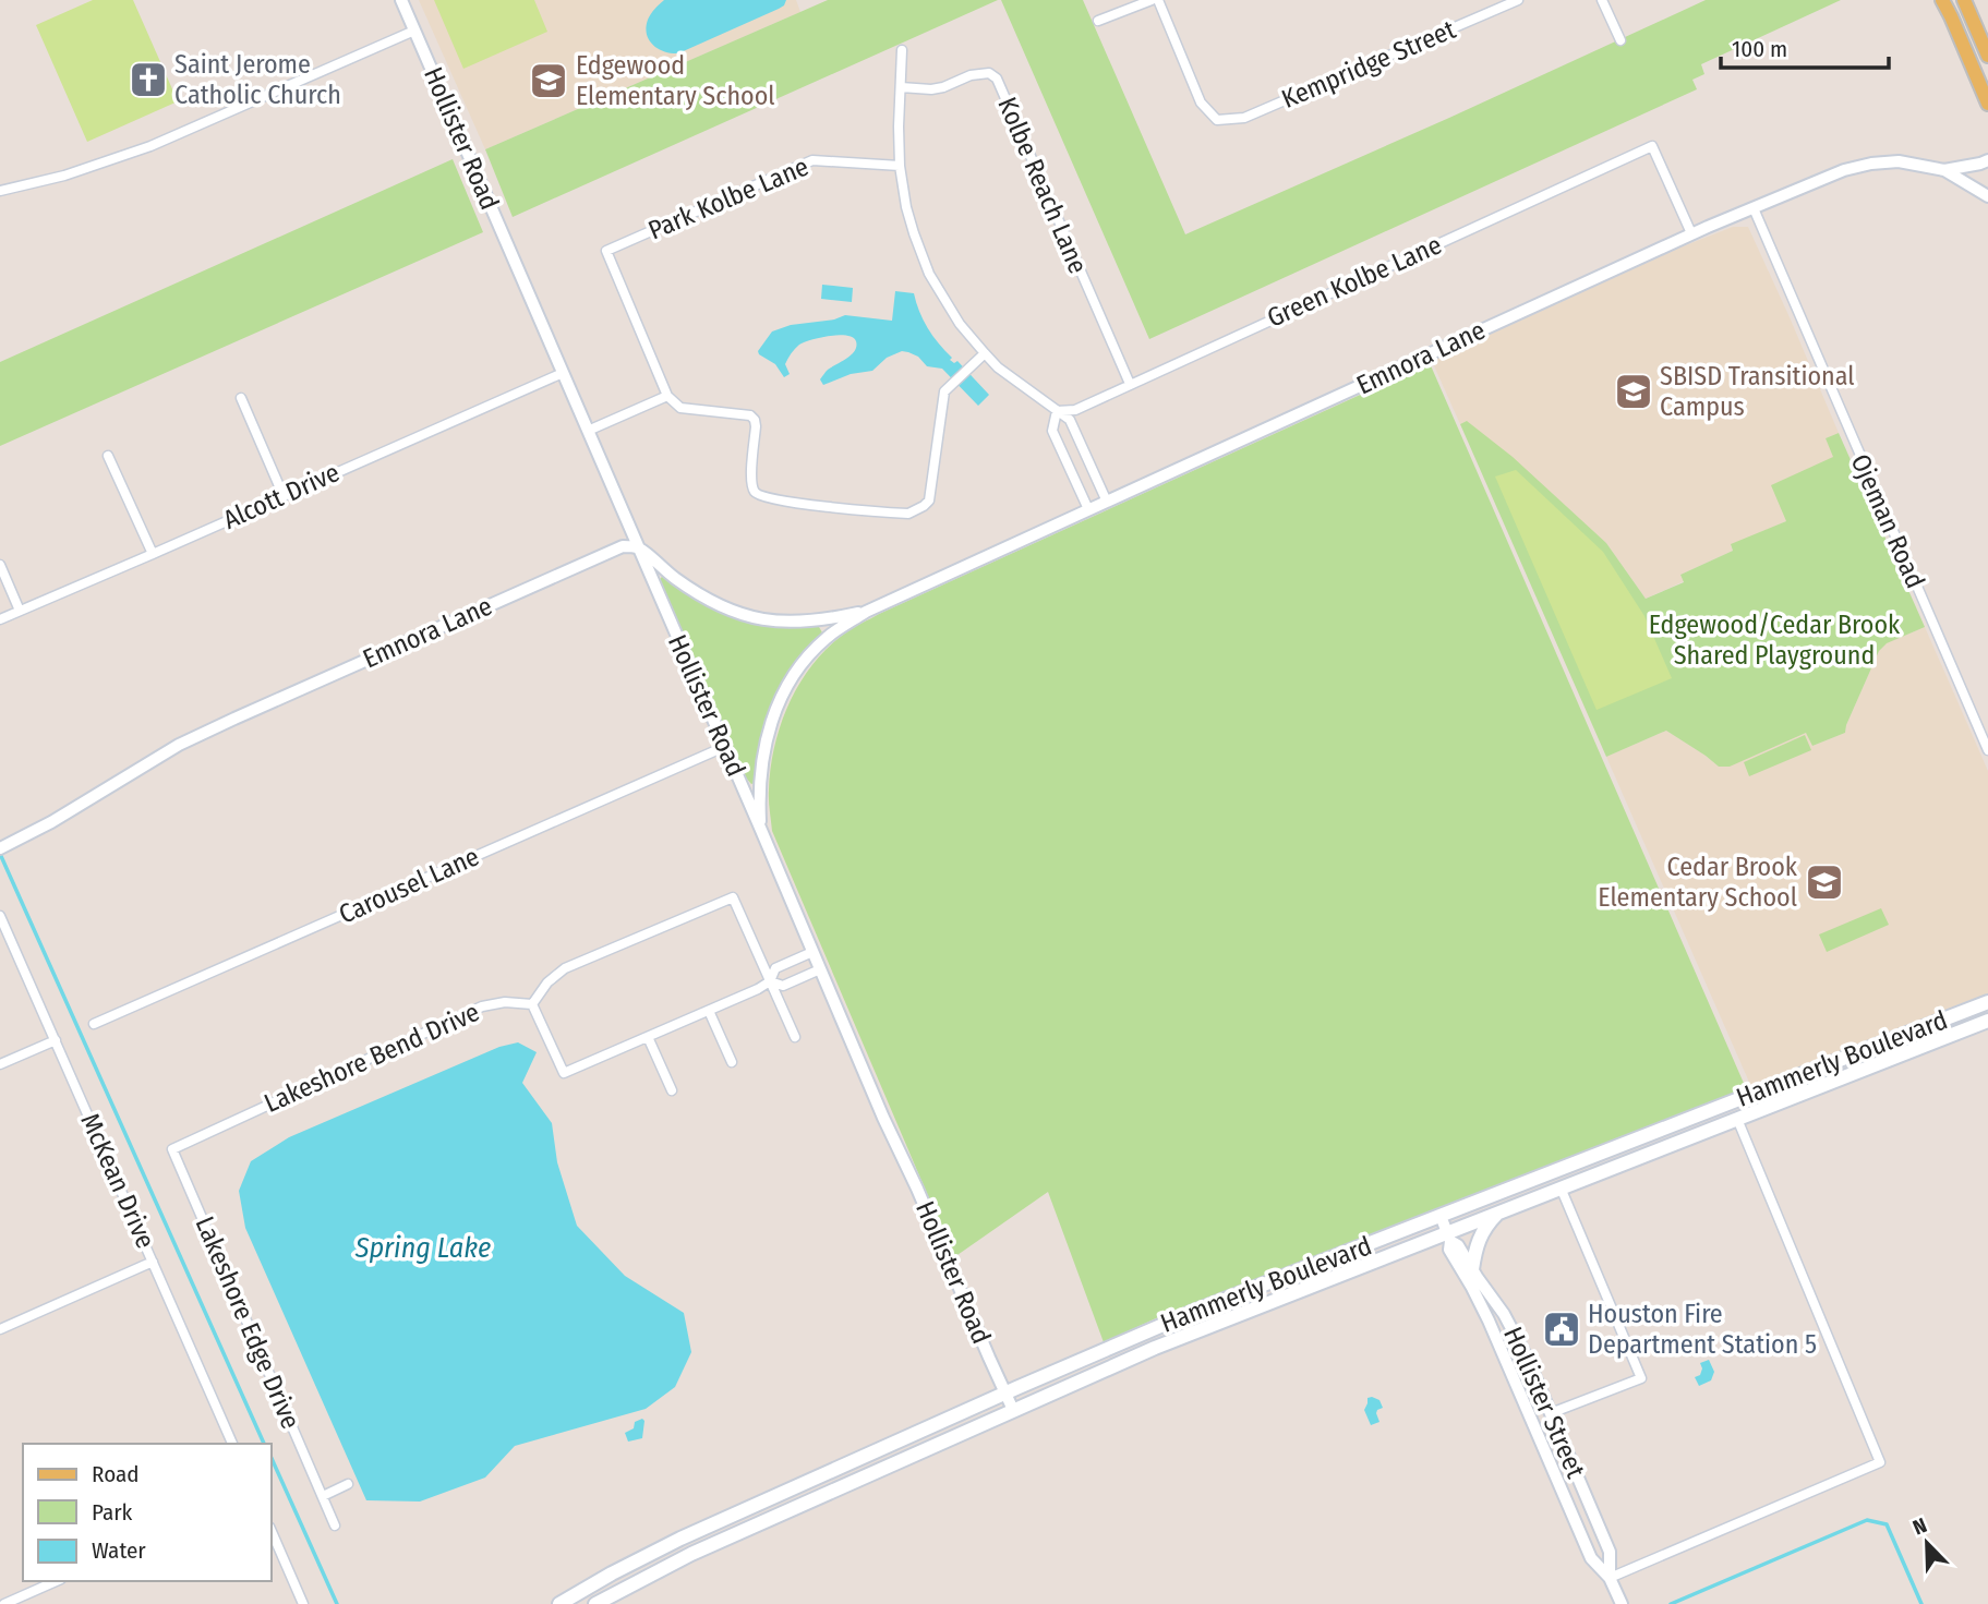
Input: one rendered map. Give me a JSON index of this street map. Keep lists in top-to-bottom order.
{
  "streets": {
    "main road": ["Hammerly Boulevard"],
    "street": [
      "Kempridge Street",
      "Hollister Road",
      "Kolbe Reach Lane",
      "Park Kolbe Lane",
      "Green Kolbe Lane",
      "Emnora Lane",
      "Alcott Drive",
      "Ojeman Road",
      "Carousel Lane",
      "Lakeshore Bend Drive",
      "McKean Drive",
      "Lakeshore Edge Drive",
      "Hollister Street"
    ]
  },
  "crossings": [
    ["Hollister Road", "Emnora Lane"],
    ["Hollister Road", "Alcott Drive"],
    ["Hollister Road", "Carousel Lane"],
    ["Hollister Road", "Hammerly Boulevard"],
    ["Kolbe Reach Lane", "Green Kolbe Lane"],
    ["Green Kolbe Lane", "Emnora Lane"],
    ["Emnora Lane", "Ojeman Road"],
    ["Lakeshore Bend Drive", "Lakeshore Edge Drive"],
    ["Hammerly Boulevard", "Hollister Street"]
  ],
  "water": ["Spring Lake"],
  "parks": ["Edgewood/Cedar Brook Shared Playground"],
  "places": {
    "church": ["Saint Jerome Catholic Church"],
    "school or university": ["Edgewood Elementary School", "SBISD Transitional Campus", "Cedar Brook Elementary School"],
    "public building": ["Houston Fire Department Station 5"]
  },
  "legend": ["Road", "Park", "Water"],
  "scale_bar": "100 m",
  "north": "top left"
}
